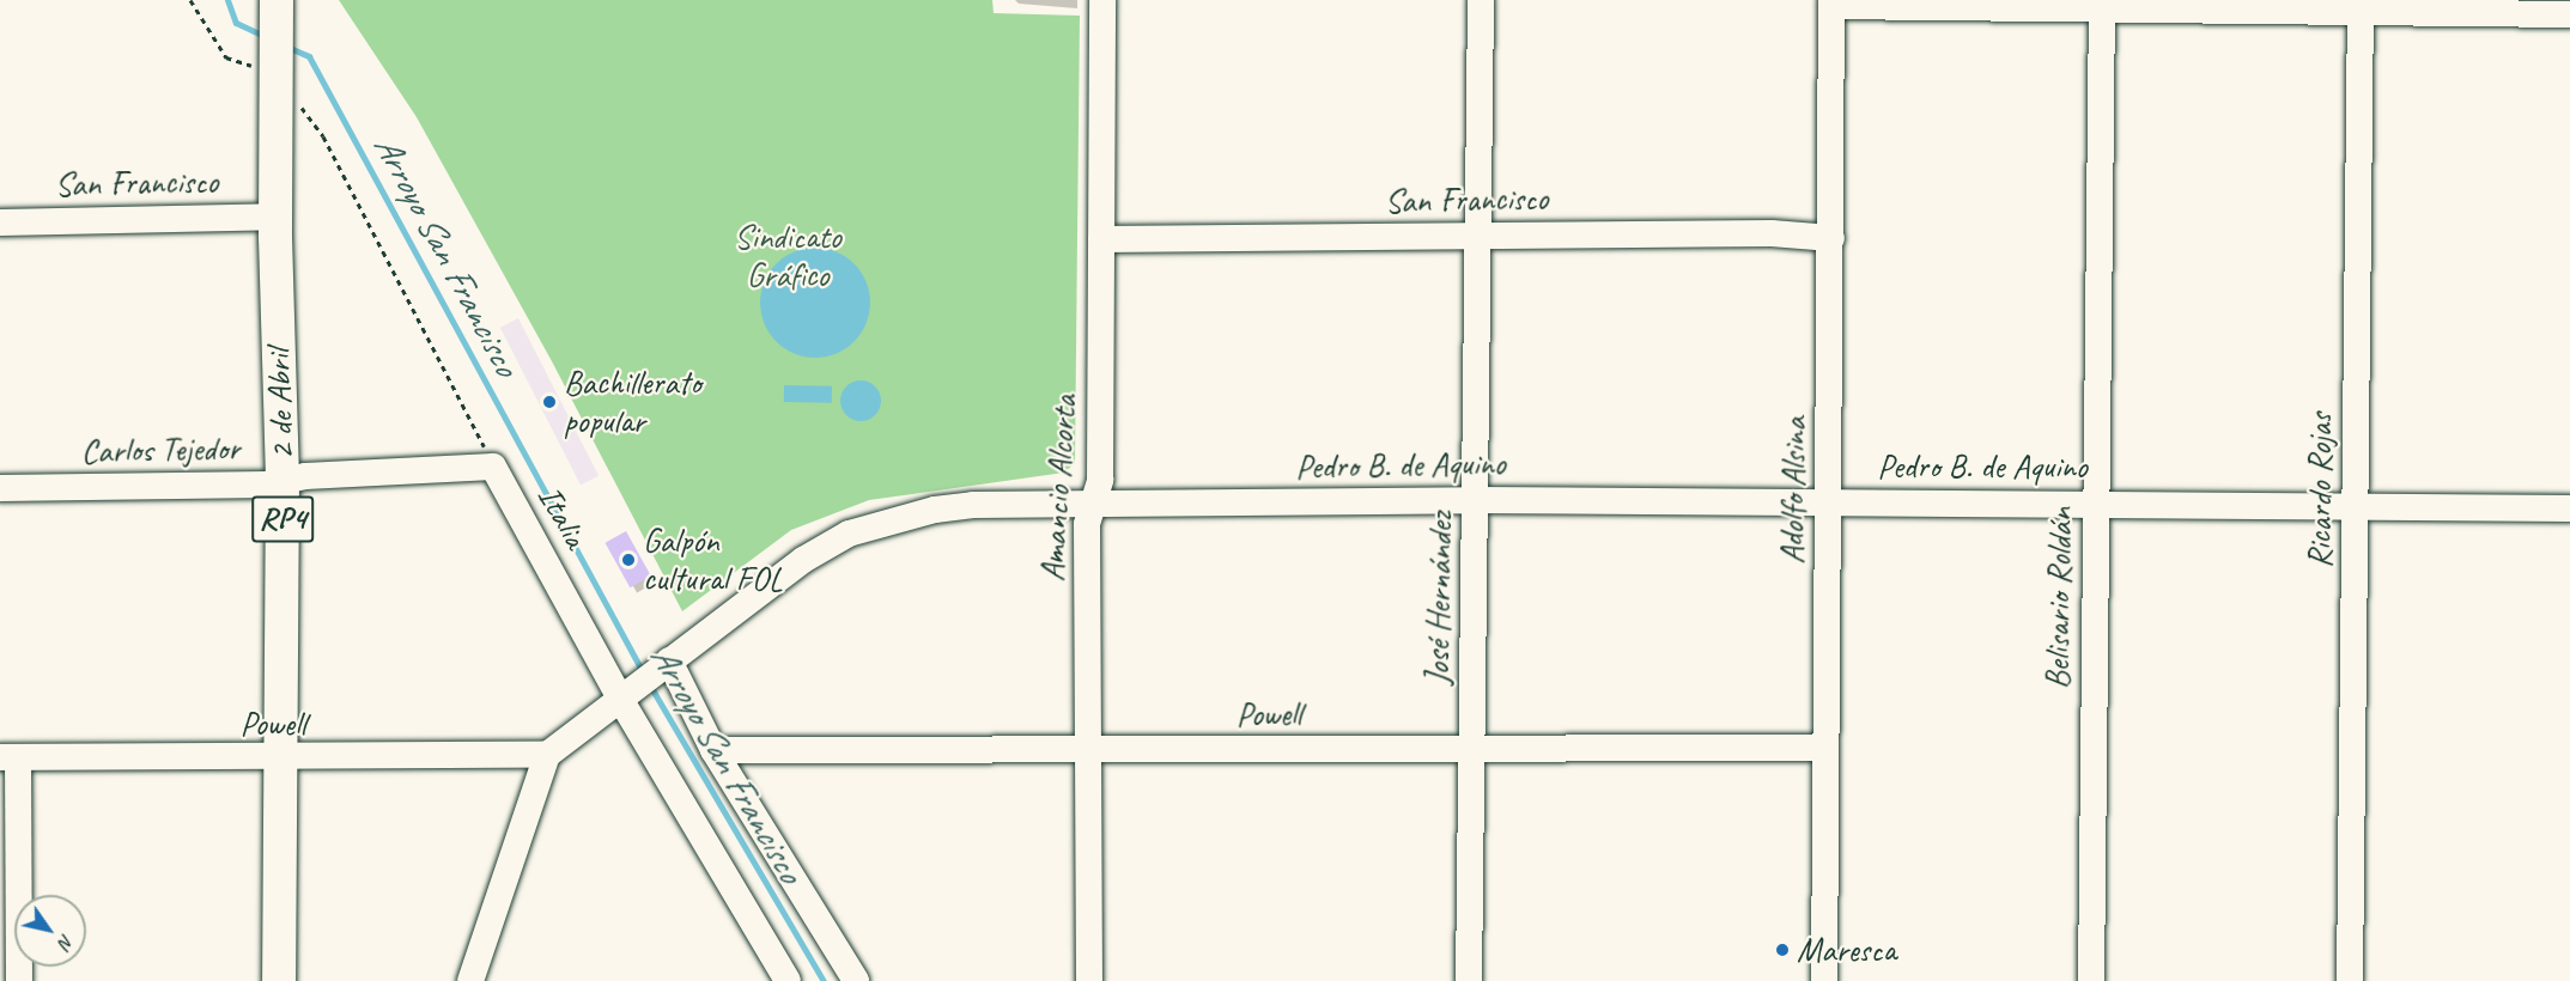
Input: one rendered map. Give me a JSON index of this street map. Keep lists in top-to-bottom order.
{
  "streets": {
    "main road": ["2 de Abril", "RP4"],
    "street": [
      "San Francisco",
      "Carlos Tejedor",
      "Pedro B. de Aquino",
      "Amancio Alcorta",
      "Adolfo Alsina",
      "Ricardo Rojas",
      "Italia",
      "José Hernández",
      "Belisario Roldán",
      "Powell"
    ]
  },
  "crossings": [
    ["San Francisco", "2 de Abril"],
    ["San Francisco", "Amancio Alcorta"],
    ["San Francisco", "Adolfo Alsina"],
    ["San Francisco", "José Hernández"],
    ["2 de Abril", "Carlos Tejedor"],
    ["2 de Abril", "Italia"],
    ["2 de Abril", "Powell"],
    ["Carlos Tejedor", "Italia"],
    ["Pedro B. de Aquino", "Amancio Alcorta"],
    ["Pedro B. de Aquino", "Adolfo Alsina"],
    ["Pedro B. de Aquino", "Ricardo Rojas"],
    ["Pedro B. de Aquino", "Italia"],
    ["Pedro B. de Aquino", "José Hernández"],
    ["Pedro B. de Aquino", "Belisario Roldán"],
    ["Pedro B. de Aquino", "Powell"],
    ["Amancio Alcorta", "Powell"],
    ["Adolfo Alsina", "Powell"],
    ["José Hernández", "Powell"]
  ],
  "water": ["Arroyo San Francisco"],
  "parks": ["Sindicato Gráfico"],
  "places": ["Bachillerato popular", "Galpón cultural FOL", "Maresca"],
  "north": "bottom right"
}
